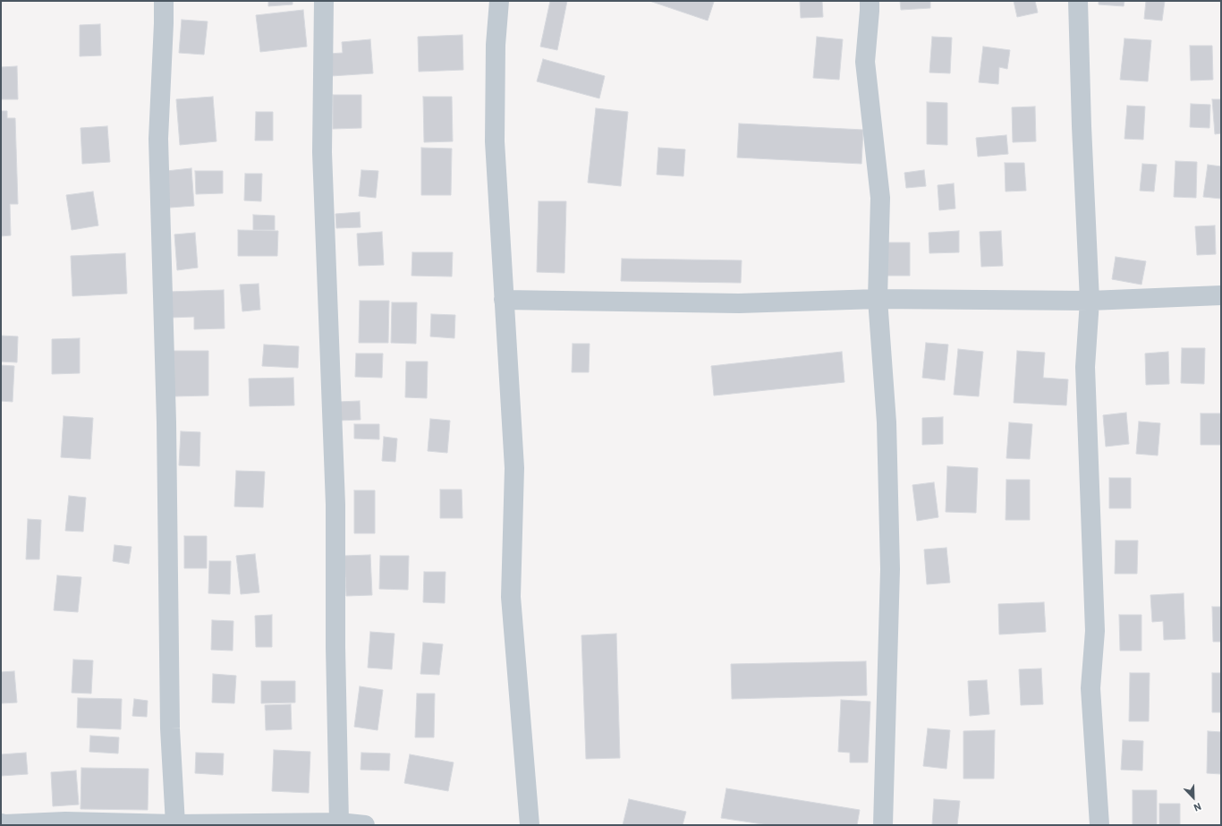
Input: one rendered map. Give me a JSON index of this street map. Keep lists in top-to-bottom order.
{
  "north": "bottom right"
}
